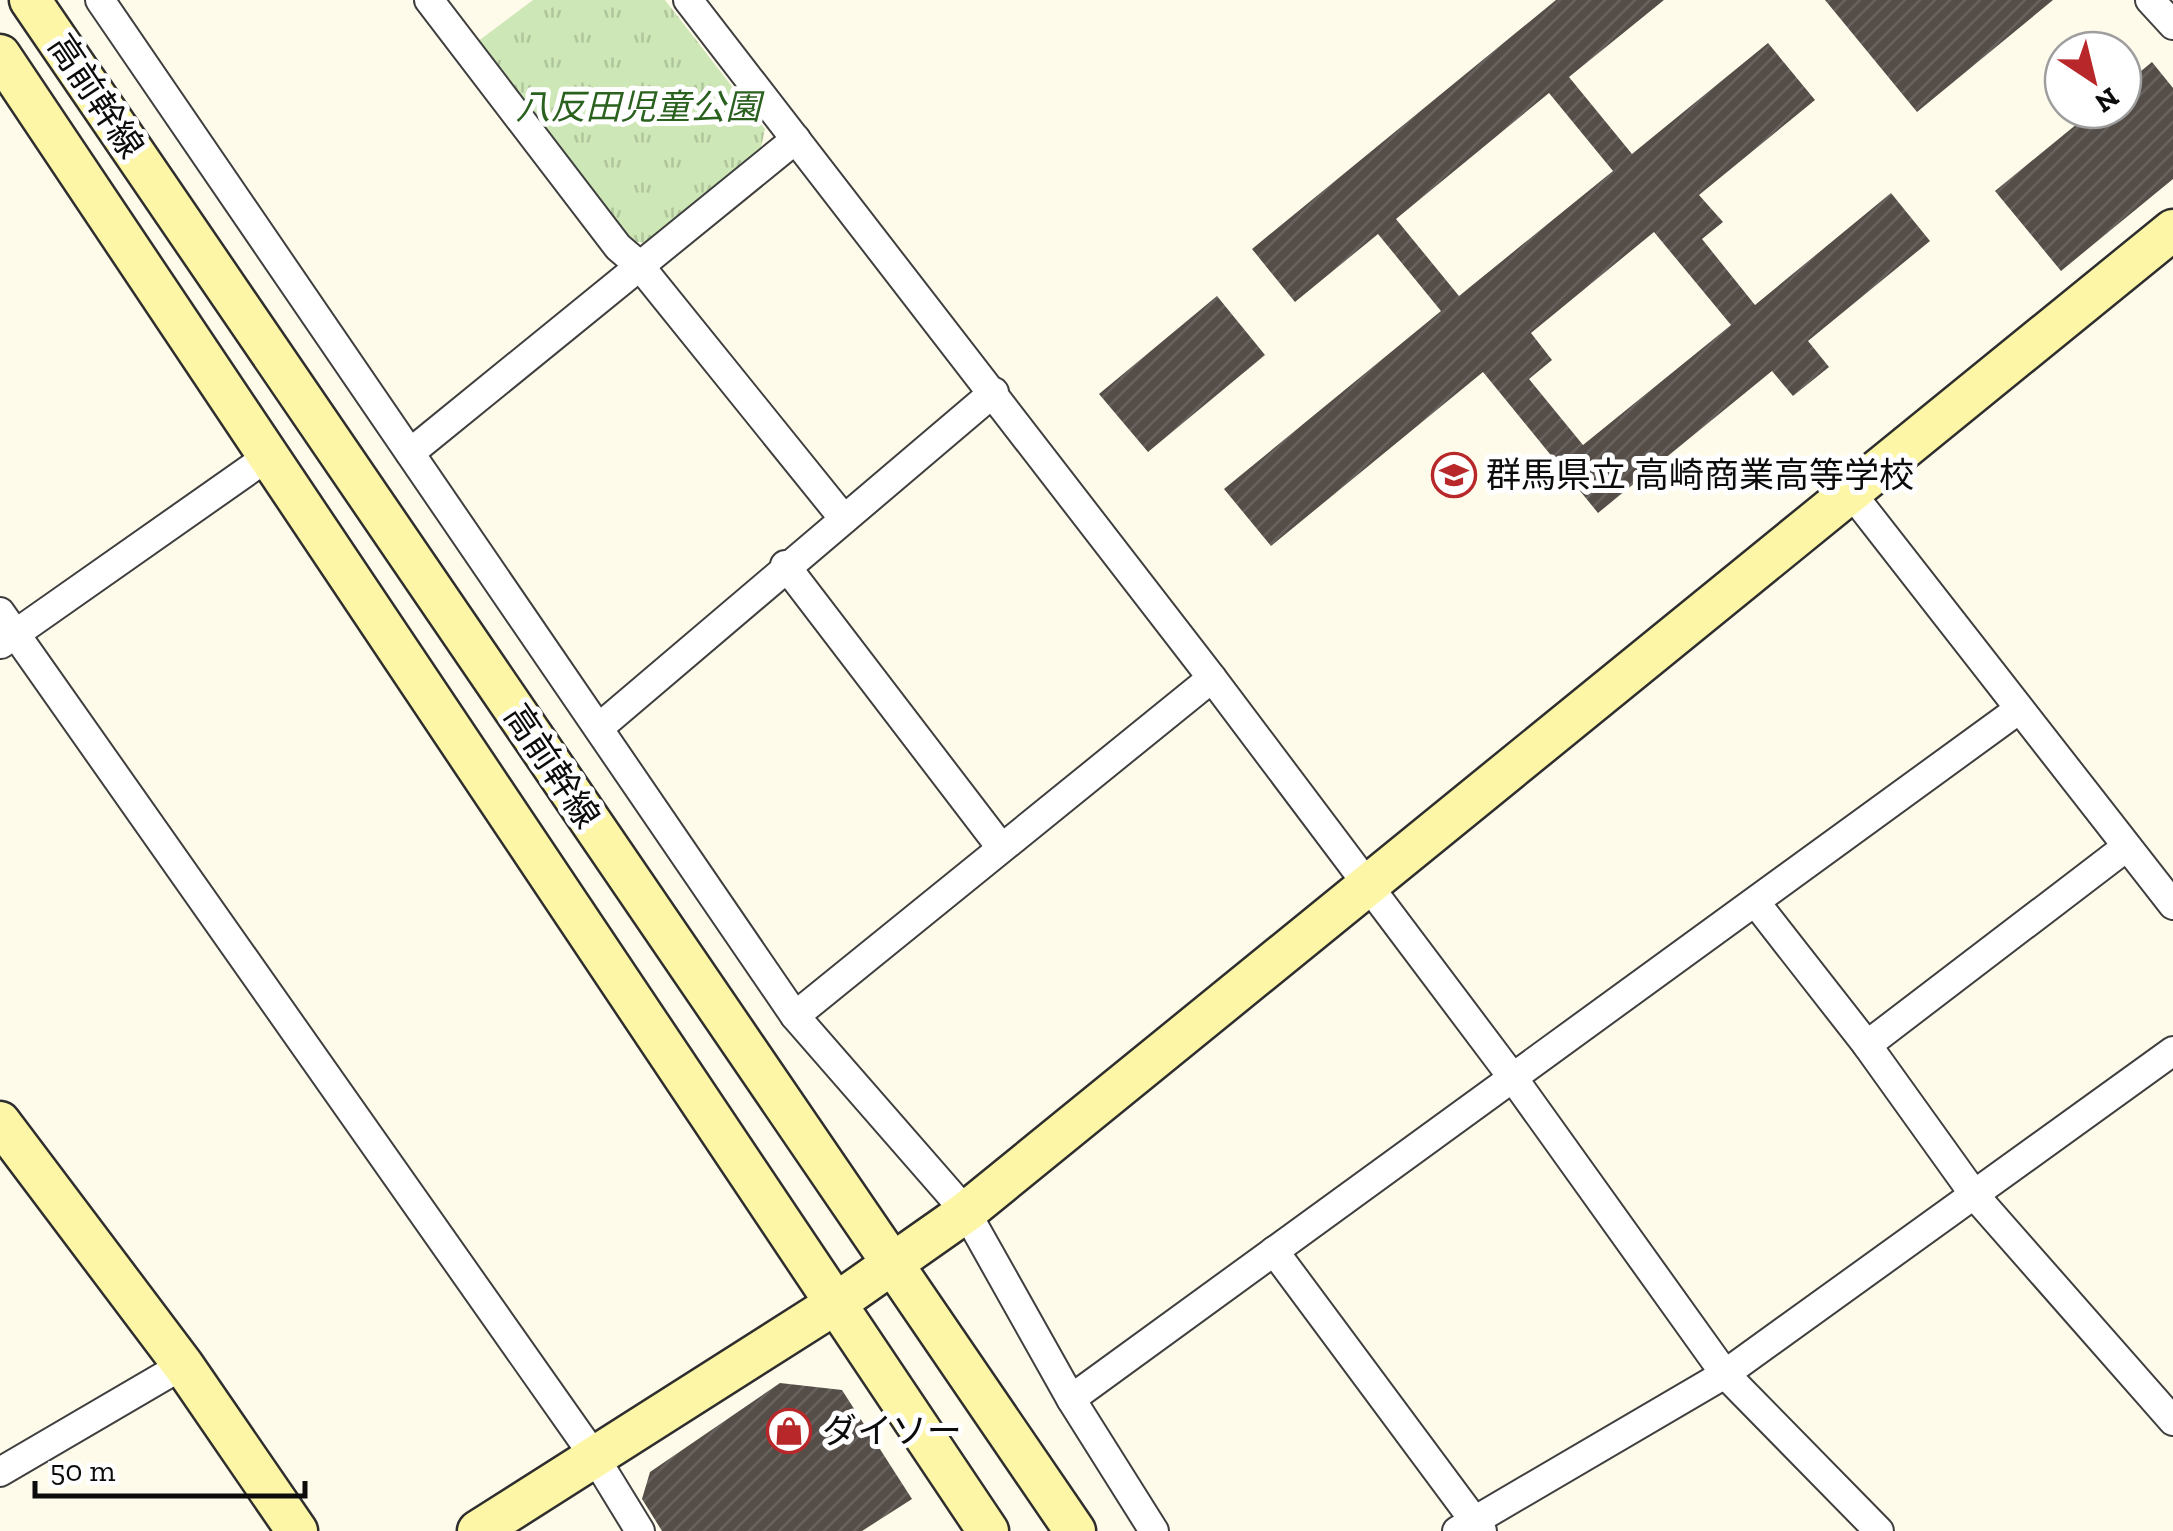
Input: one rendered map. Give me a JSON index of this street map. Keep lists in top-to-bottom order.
{
  "streets": {
    "street": ["高前幹線"]
  },
  "parks": ["八反田児童公園"],
  "places": {
    "school or university": ["群馬県立 高崎商業高等学校"],
    "shop": ["ダイソー"]
  },
  "scale_bar": "50 m",
  "north": "bottom right"
}
